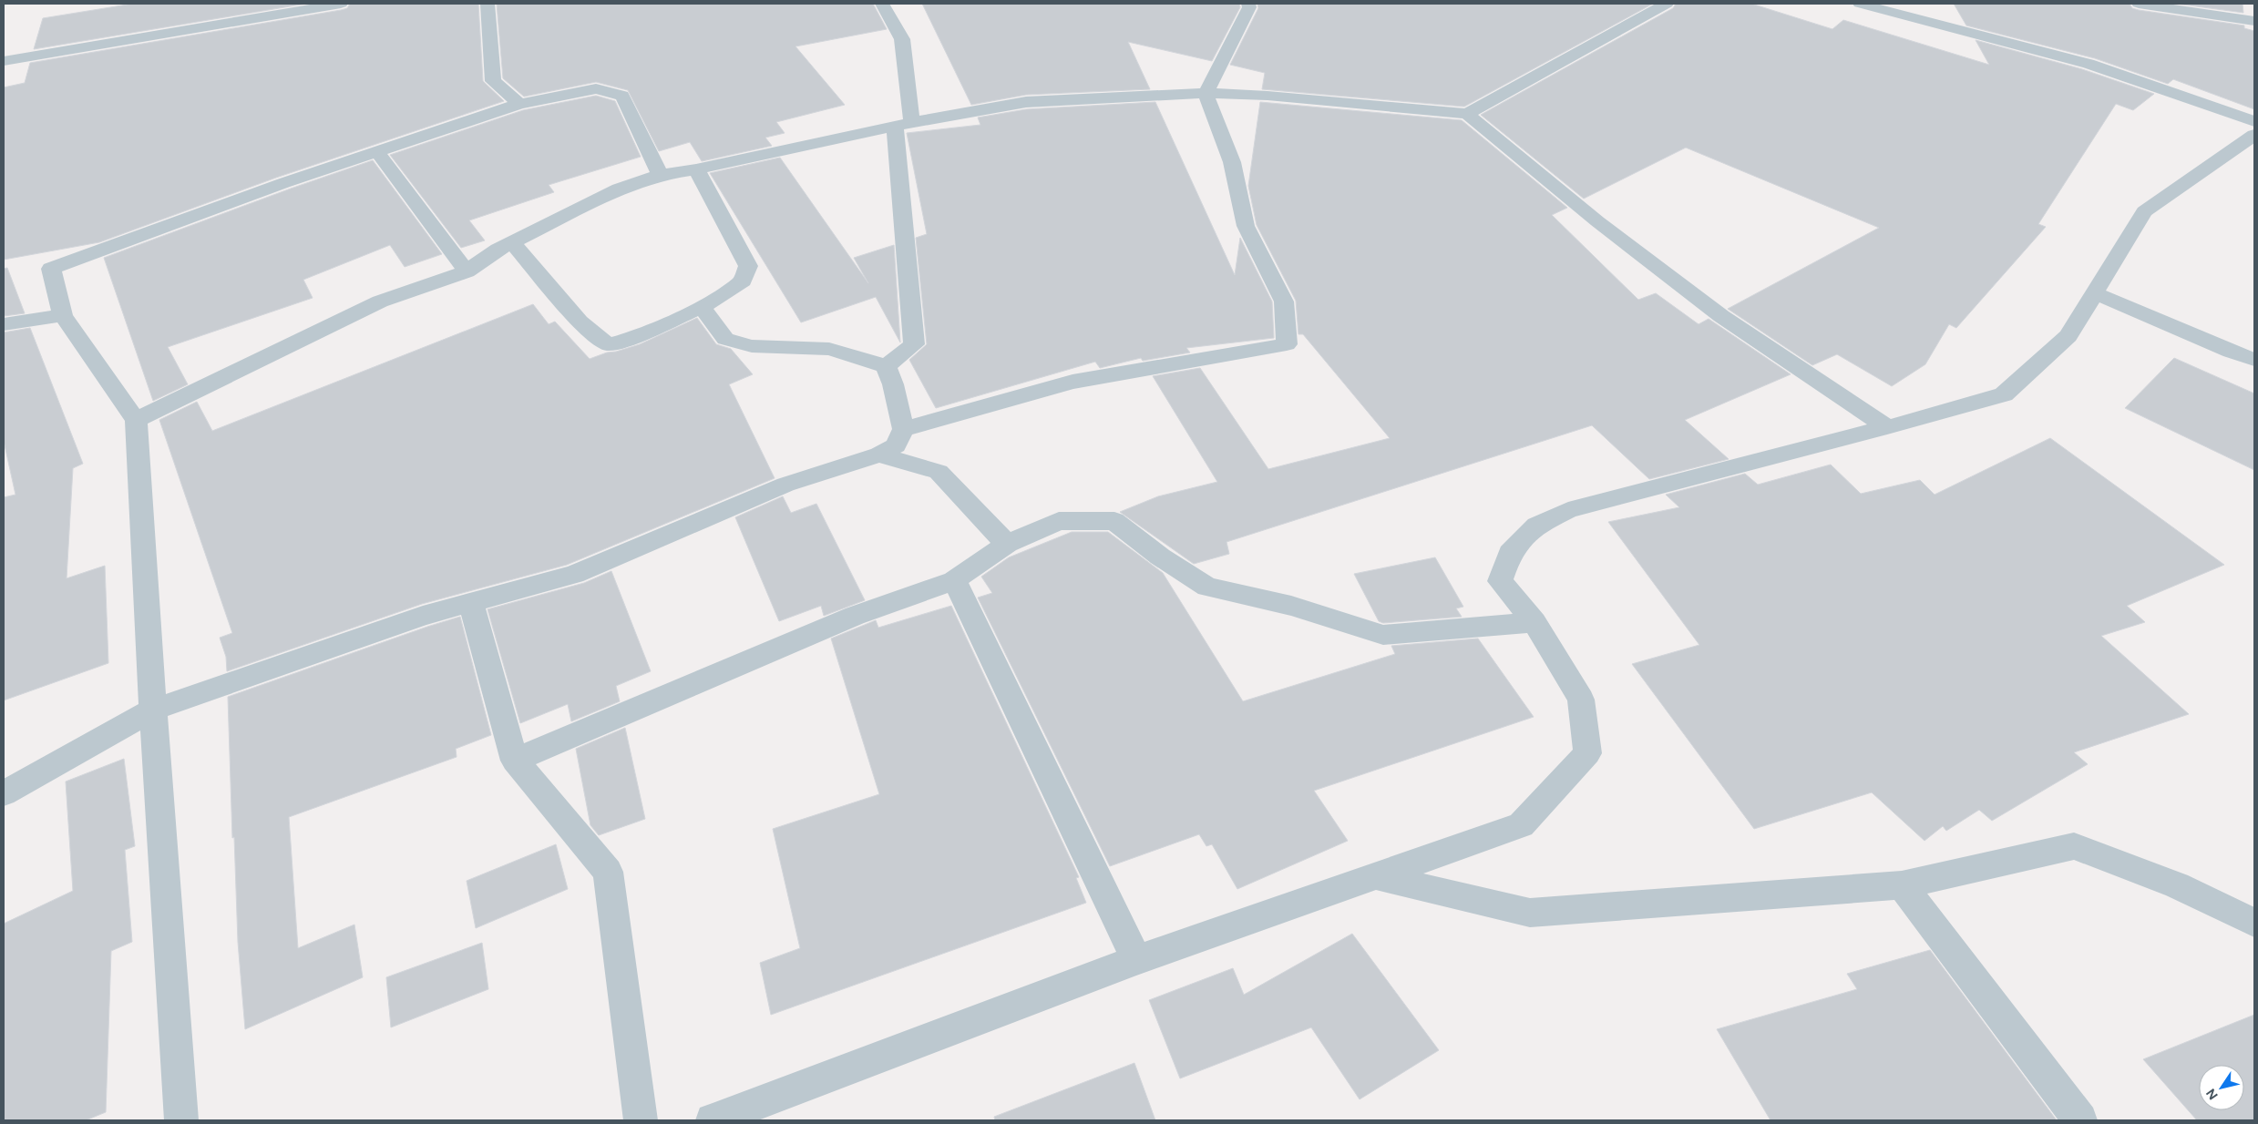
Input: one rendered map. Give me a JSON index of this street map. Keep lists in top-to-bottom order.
{
  "north": "bottom left"
}
